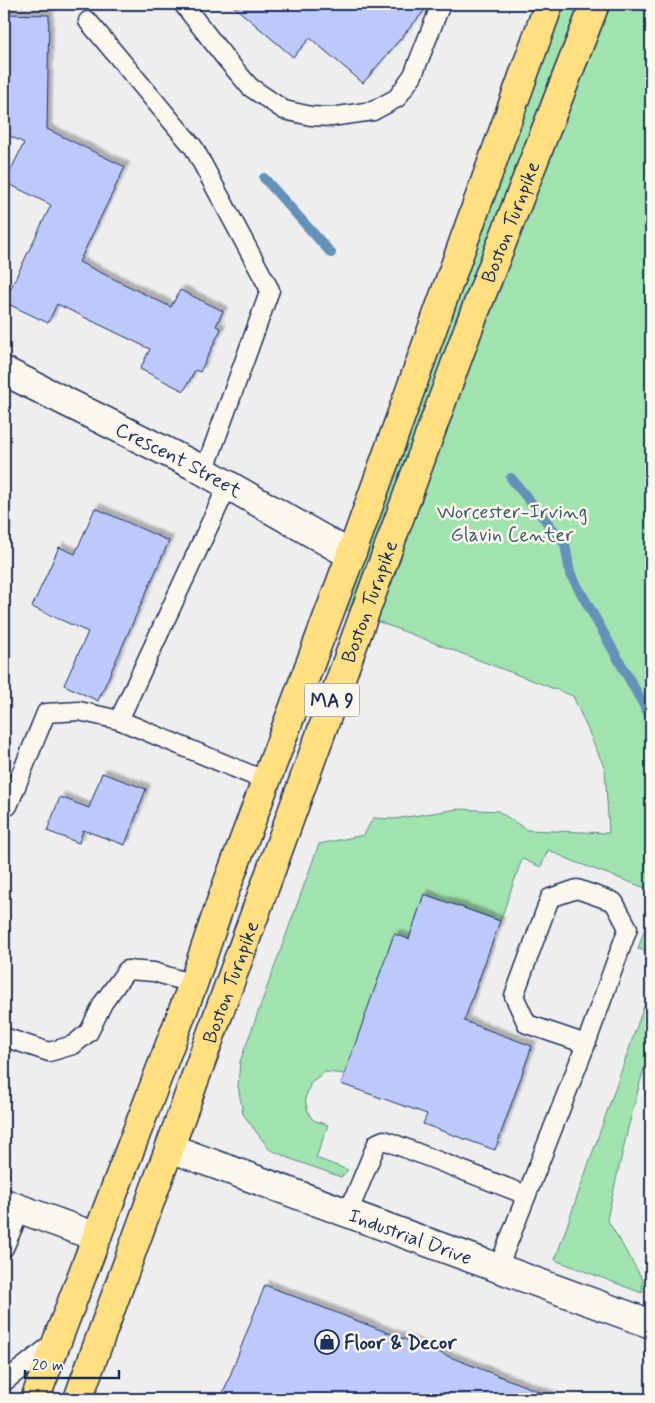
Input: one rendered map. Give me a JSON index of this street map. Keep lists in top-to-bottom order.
{
  "streets": {
    "highway": ["Boston Turnpike", "MA 9"],
    "street": ["Crescent Street", "Industrial Drive"]
  },
  "crossings": [
    ["Boston Turnpike", "Crescent Street"],
    ["Boston Turnpike", "Industrial Drive"]
  ],
  "parks": ["Worcester-Irving Glavin Center"],
  "places": {
    "shop": ["Floor & Decor"]
  },
  "scale_bar": "20 m"
}
